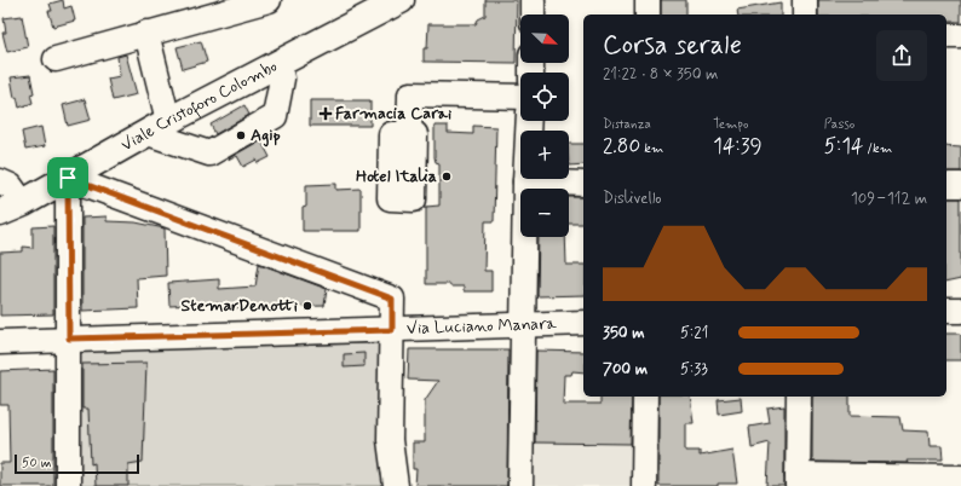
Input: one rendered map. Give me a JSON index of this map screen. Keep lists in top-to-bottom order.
{
  "streets": {
    "main road": ["Viale Cristoforo Colombo"],
    "street": ["Via Luciano Manara"]
  },
  "places": {
    "health": ["Farmacia Carai"],
    "other": ["Agip", "Hotel Italia", "StemarDenotti"]
  },
  "scale_bar": "50 m",
  "north": "bottom right",
  "page": {
    "map_buttons": ["+", "−"],
    "heading": ["Corsa serale", "21:22 · 8 × 350 m"],
    "stats": [
      ["Distanza", "2.80 km"],
      ["Tempo", "14:39"],
      ["Passo", "5:14 /km"]
    ],
    "chart": ["Dislivello", "109–112 m"],
    "list": [
      {
        "name": "350 m",
        "note": "5:21"
      },
      {
        "name": "700 m",
        "note": "5:33"
      }
    ],
    "scale": "50 m"
  }
}
